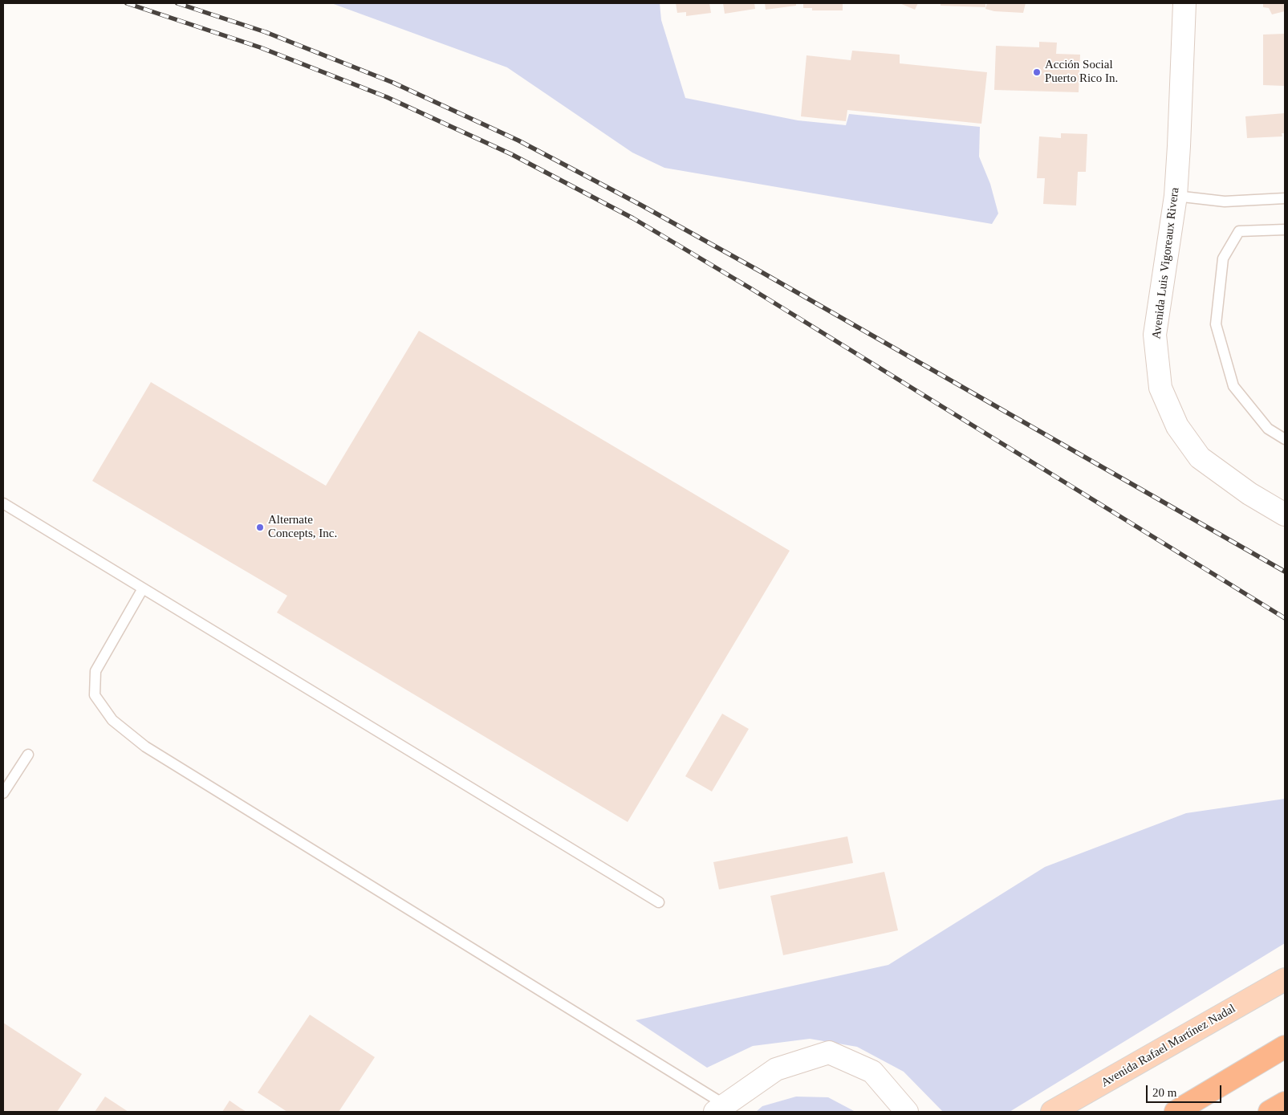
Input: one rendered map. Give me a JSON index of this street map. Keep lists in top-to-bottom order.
{
  "streets": {
    "main road": ["Avenida Luis Vigoreaux Rivera", "Avenida Rafael Martínez Nadal"]
  },
  "places": ["Acción Social Puerto Rico In.", "Alternate Concepts, Inc."],
  "scale_bar": "20 m"
}
